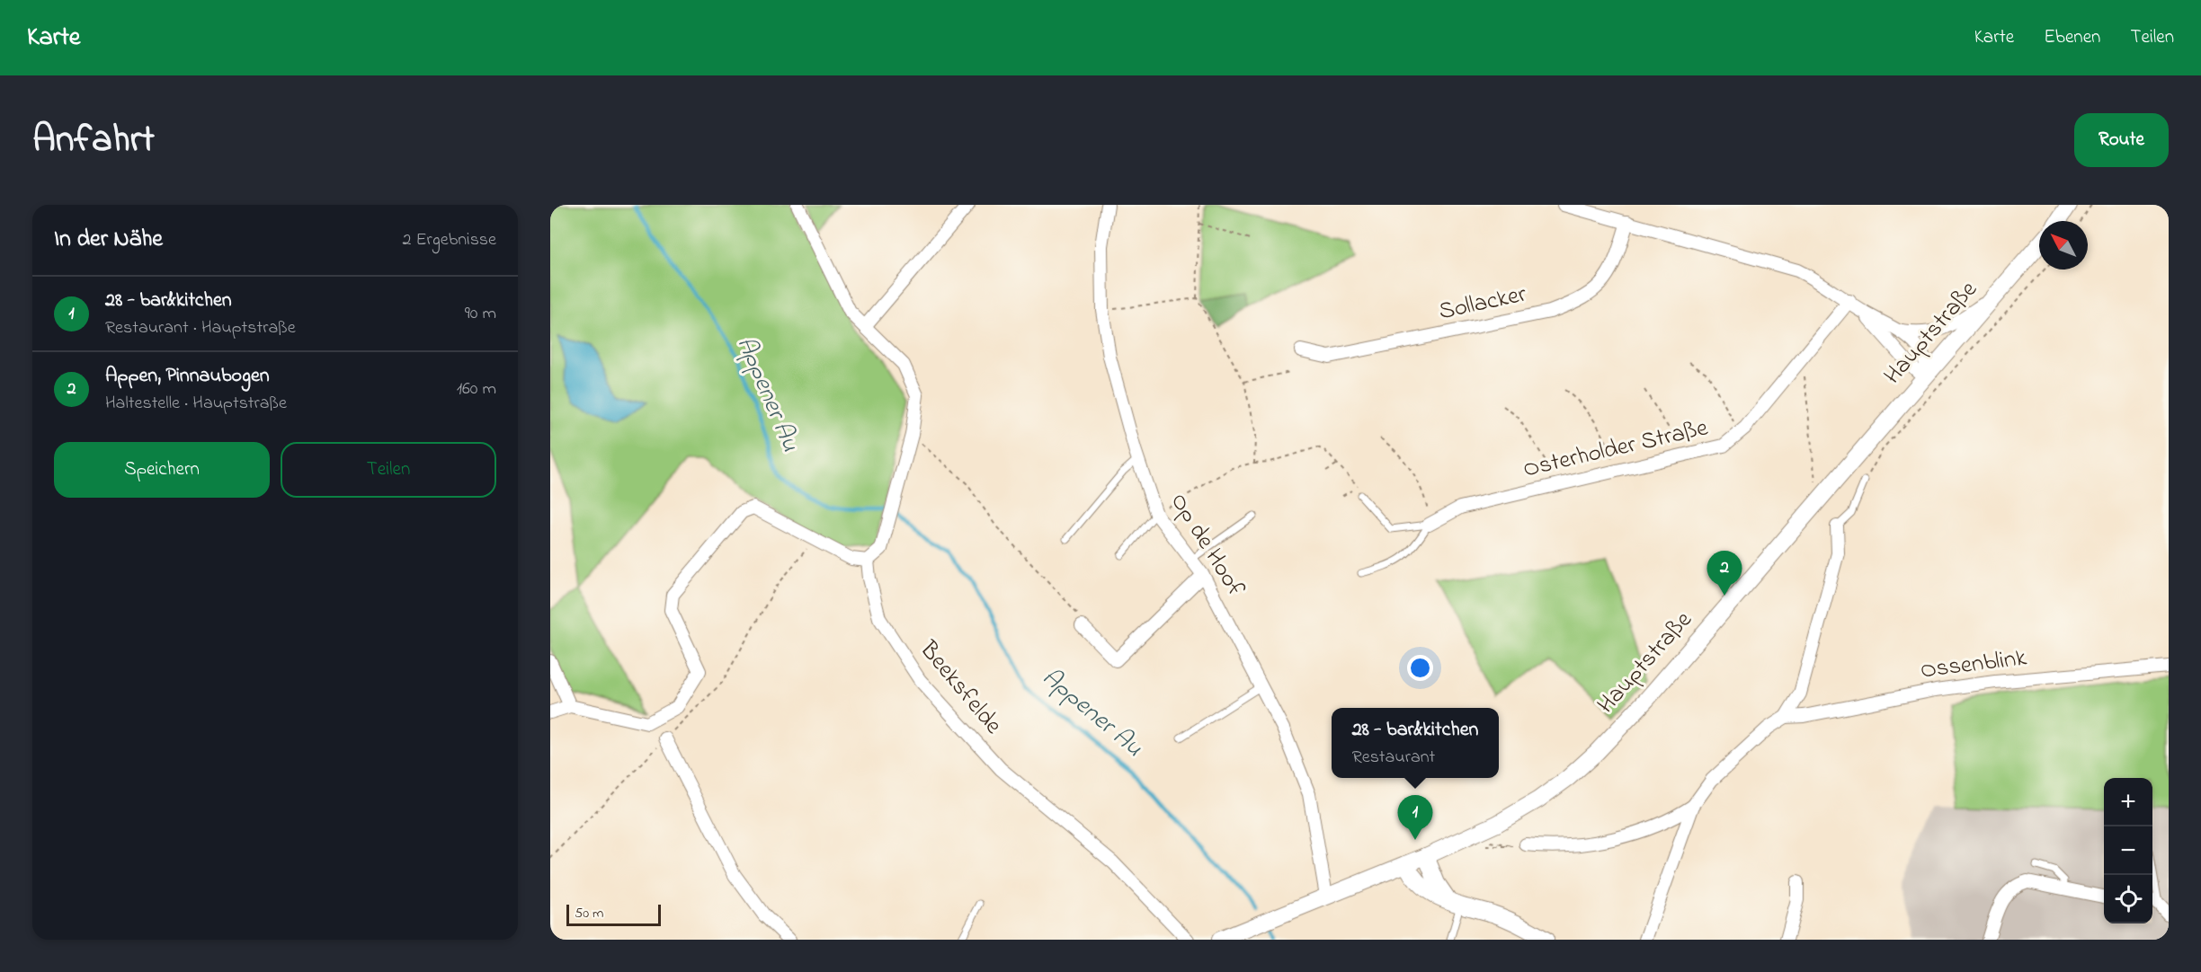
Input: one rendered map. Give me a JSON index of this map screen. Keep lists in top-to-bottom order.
{
  "streets": {
    "main road": ["Hauptstraße"],
    "street": [
      "Sollacker",
      "Osterholder Straße",
      "Op de Hoof",
      "Ossenblink",
      "Beeksfelde"
    ]
  },
  "crossings": [
    ["Hauptstraße", "Op de Hoof"]
  ],
  "water": ["Appener Au"],
  "scale_bar": "50 m",
  "north": "top left",
  "page": {
    "header": "Karte",
    "nav": ["Karte", "Ebenen", "Teilen"],
    "title": "Anfahrt",
    "buttons": [
      "Route",
      ["Speichern", "Teilen"]
    ],
    "heading": ["In der Nähe", "2 Ergebnisse"],
    "list": [
      {
        "mark": "1",
        "name": "28 - bar&kitchen",
        "note": "Restaurant · Hauptstraße",
        "value": "90 m"
      },
      {
        "mark": "2",
        "name": "Appen, Pinnaubogen",
        "note": "Haltestelle · Hauptstraße",
        "value": "160 m"
      }
    ],
    "pins": ["2", "1"],
    "popup": ["28 - bar&kitchen", "Restaurant"],
    "map_buttons": ["+", "−"],
    "scale": "50 m"
  }
}
